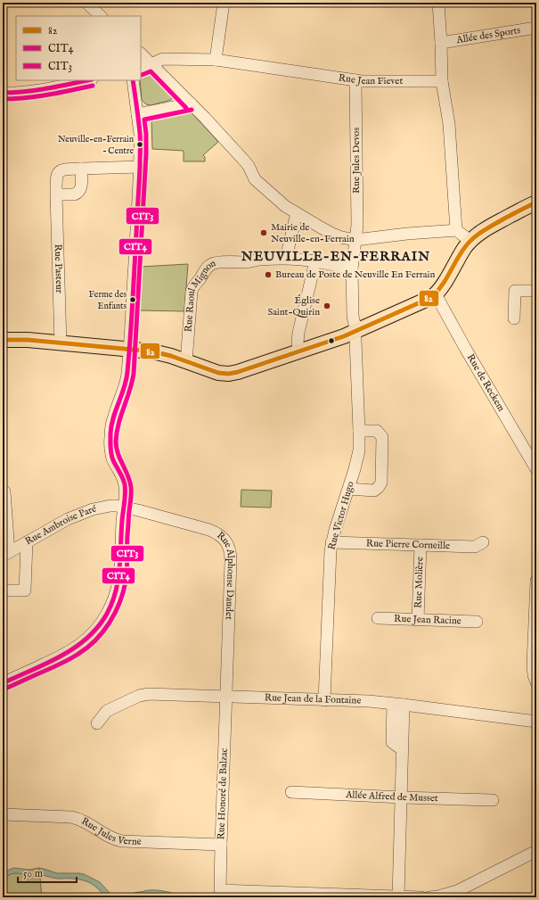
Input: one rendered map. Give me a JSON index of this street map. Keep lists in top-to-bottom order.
{
  "streets": {
    "street": [
      "Allée des Sports",
      "Rue Jean Fievet",
      "Rue Jules Devos",
      "Rue Pasteur",
      "Rue Raoul Mignon",
      "Rue de Reckem",
      "Rue Victor Hugo",
      "Rue Ambroise Paré",
      "Rue Pierre Corneille",
      "Rue Alphonse Daudet",
      "Rue Molière",
      "Rue Jean Racine",
      "Rue Jean de la Fontaine",
      "Rue Honoré de Balzac",
      "Allée Alfred de Musset",
      "Rue Jules Verne"
    ]
  },
  "crossings": [
    ["Rue Jean Fievet", "Rue Jules Devos"],
    ["Rue Jules Devos", "Rue Raoul Mignon"],
    ["Rue Jules Devos", "Rue Victor Hugo"],
    ["Rue Raoul Mignon", "Rue Victor Hugo"],
    ["Rue Victor Hugo", "Rue Pierre Corneille"],
    ["Rue Victor Hugo", "Rue Jean de la Fontaine"],
    ["Rue Ambroise Paré", "Rue Alphonse Daudet"],
    ["Rue Pierre Corneille", "Rue Molière"],
    ["Rue Alphonse Daudet", "Rue Jean de la Fontaine"],
    ["Rue Alphonse Daudet", "Rue Honoré de Balzac"],
    ["Rue Molière", "Rue Jean Racine"],
    ["Rue Jean de la Fontaine", "Rue Honoré de Balzac"],
    ["Rue Honoré de Balzac", "Rue Jules Verne"]
  ],
  "districts": ["NEUVILLE-EN-FERRAIN"],
  "places": [
    "Neuville-en-Ferrain – Centre",
    "Mairie de Neuville-en-Ferrain",
    "Bureau de Poste de Neuville En Ferrain",
    "Ferme des Enfants",
    "Église Saint-Quirin"
  ],
  "lines": ["transit line CIT3", "transit line CIT4", "transit line 82"],
  "legend": ["82", "CIT4", "CIT3"],
  "scale_bar": "50 m"
}
